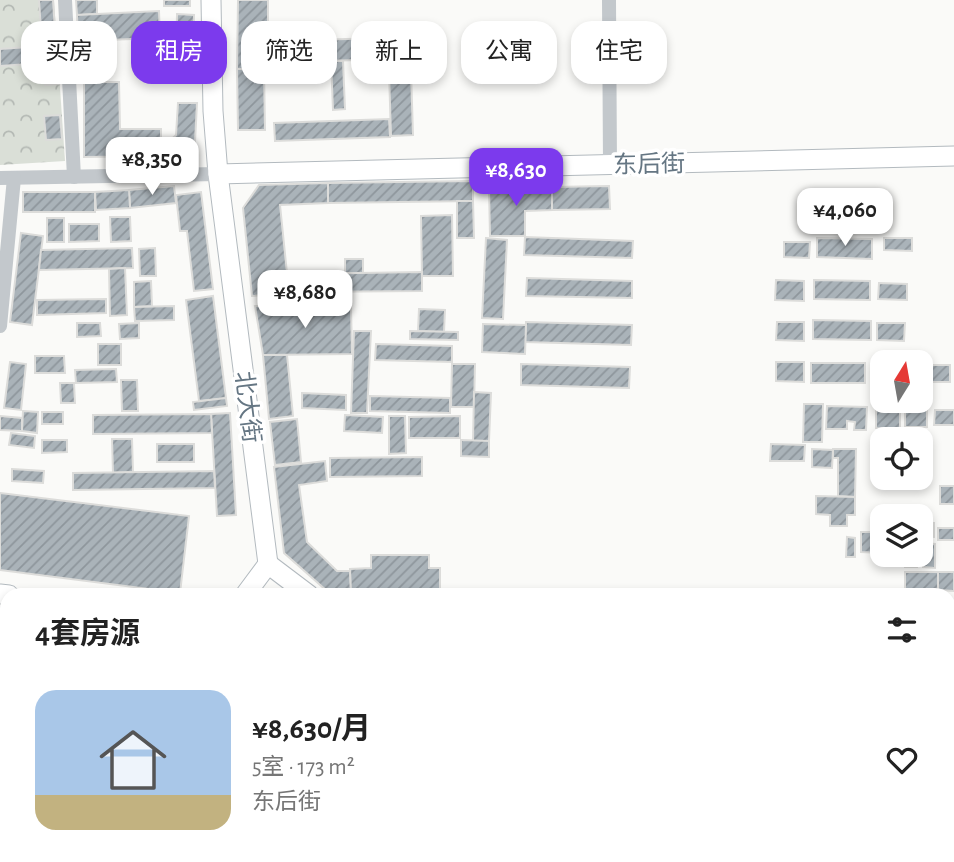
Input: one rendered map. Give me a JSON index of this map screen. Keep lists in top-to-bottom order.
{
  "streets": {
    "street": ["东后街", "北大街"]
  },
  "crossings": [
    ["东后街", "北大街"]
  ],
  "north": "top",
  "page": {
    "chip": [
      "买房",
      "租房",
      "筛选",
      "新上",
      "公寓",
      "住宅"
    ],
    "price": [
      "¥8,350",
      "¥8,630",
      "¥4,060",
      "¥8,680"
    ],
    "heading": "4套房源",
    "list": [
      {
        "name": "¥8,630/月",
        "note": "5室 · 173 m² · 东后街"
      }
    ]
  }
}
